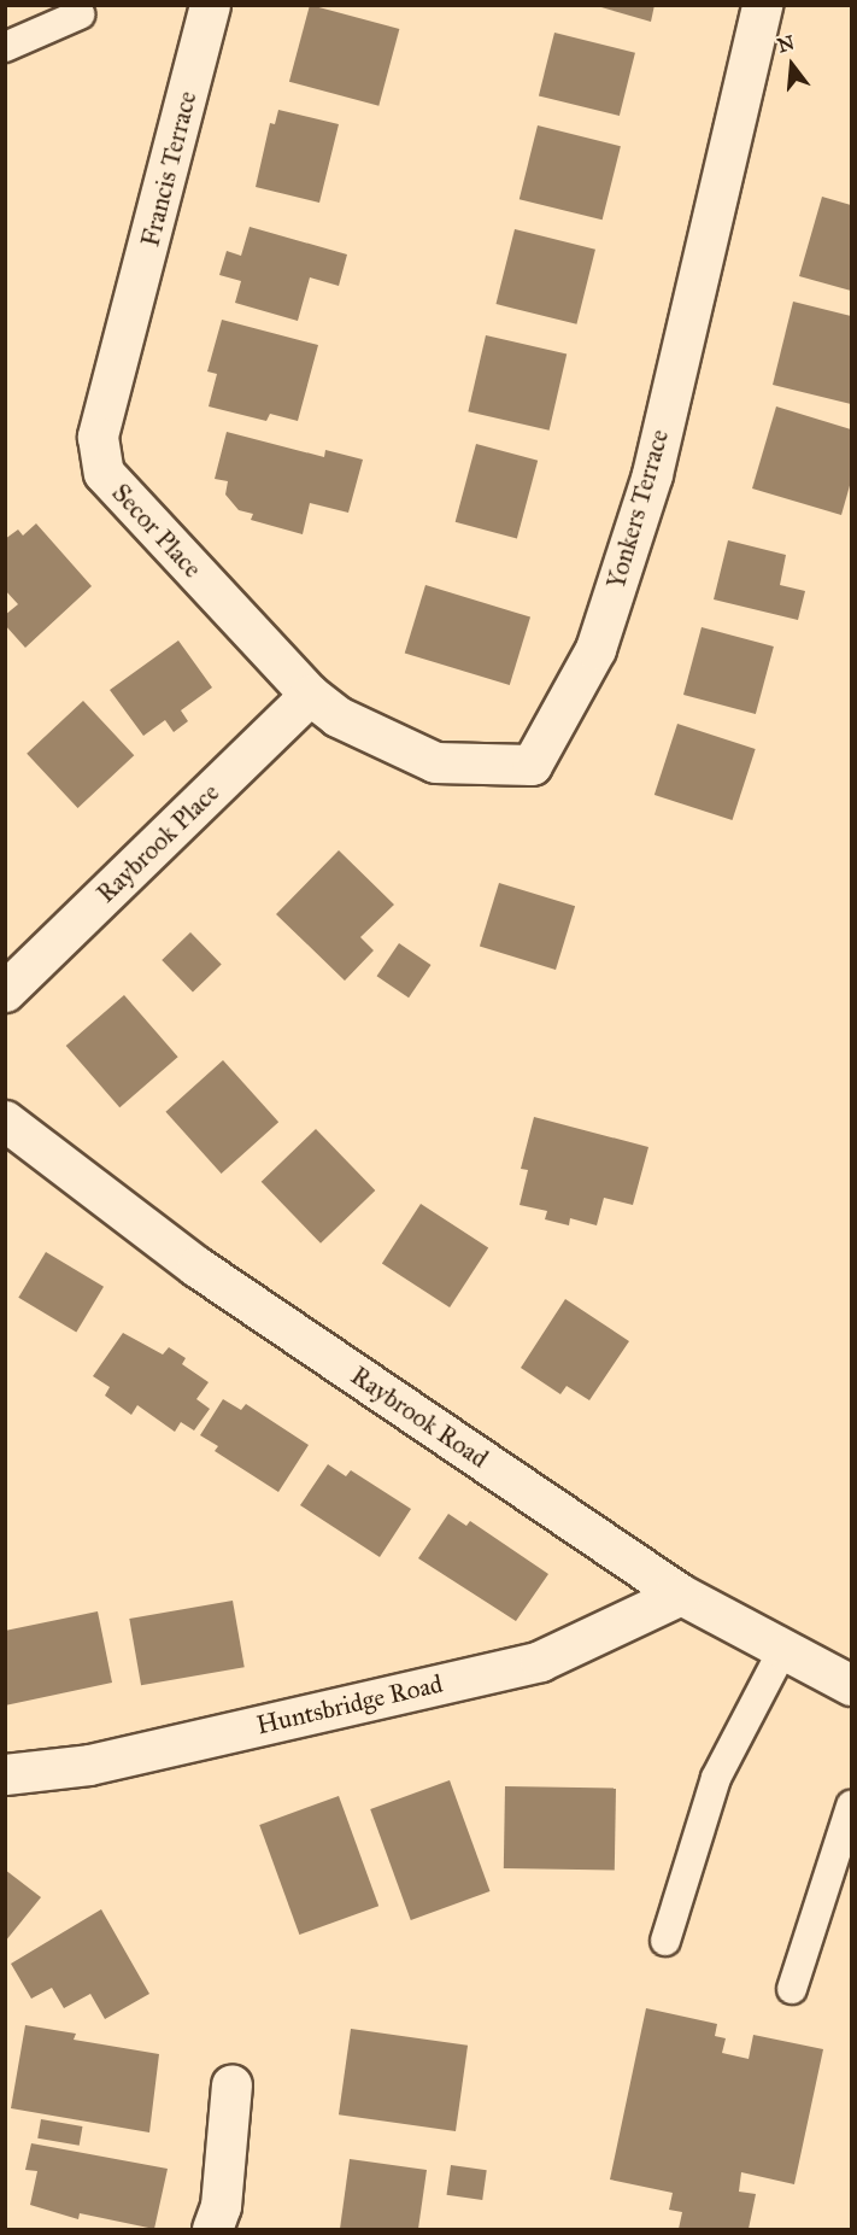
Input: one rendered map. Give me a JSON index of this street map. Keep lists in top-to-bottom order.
{
  "streets": {
    "street": [
      "Francis Terrace",
      "Yonkers Terrace",
      "Secor Place",
      "Raybrook Place",
      "Raybrook Road",
      "Huntsbridge Road"
    ]
  },
  "crossings": [
    ["Francis Terrace", "Secor Place"],
    ["Yonkers Terrace", "Secor Place"],
    ["Yonkers Terrace", "Raybrook Place"],
    ["Secor Place", "Raybrook Place"],
    ["Raybrook Road", "Huntsbridge Road"]
  ],
  "north": "top"
}
